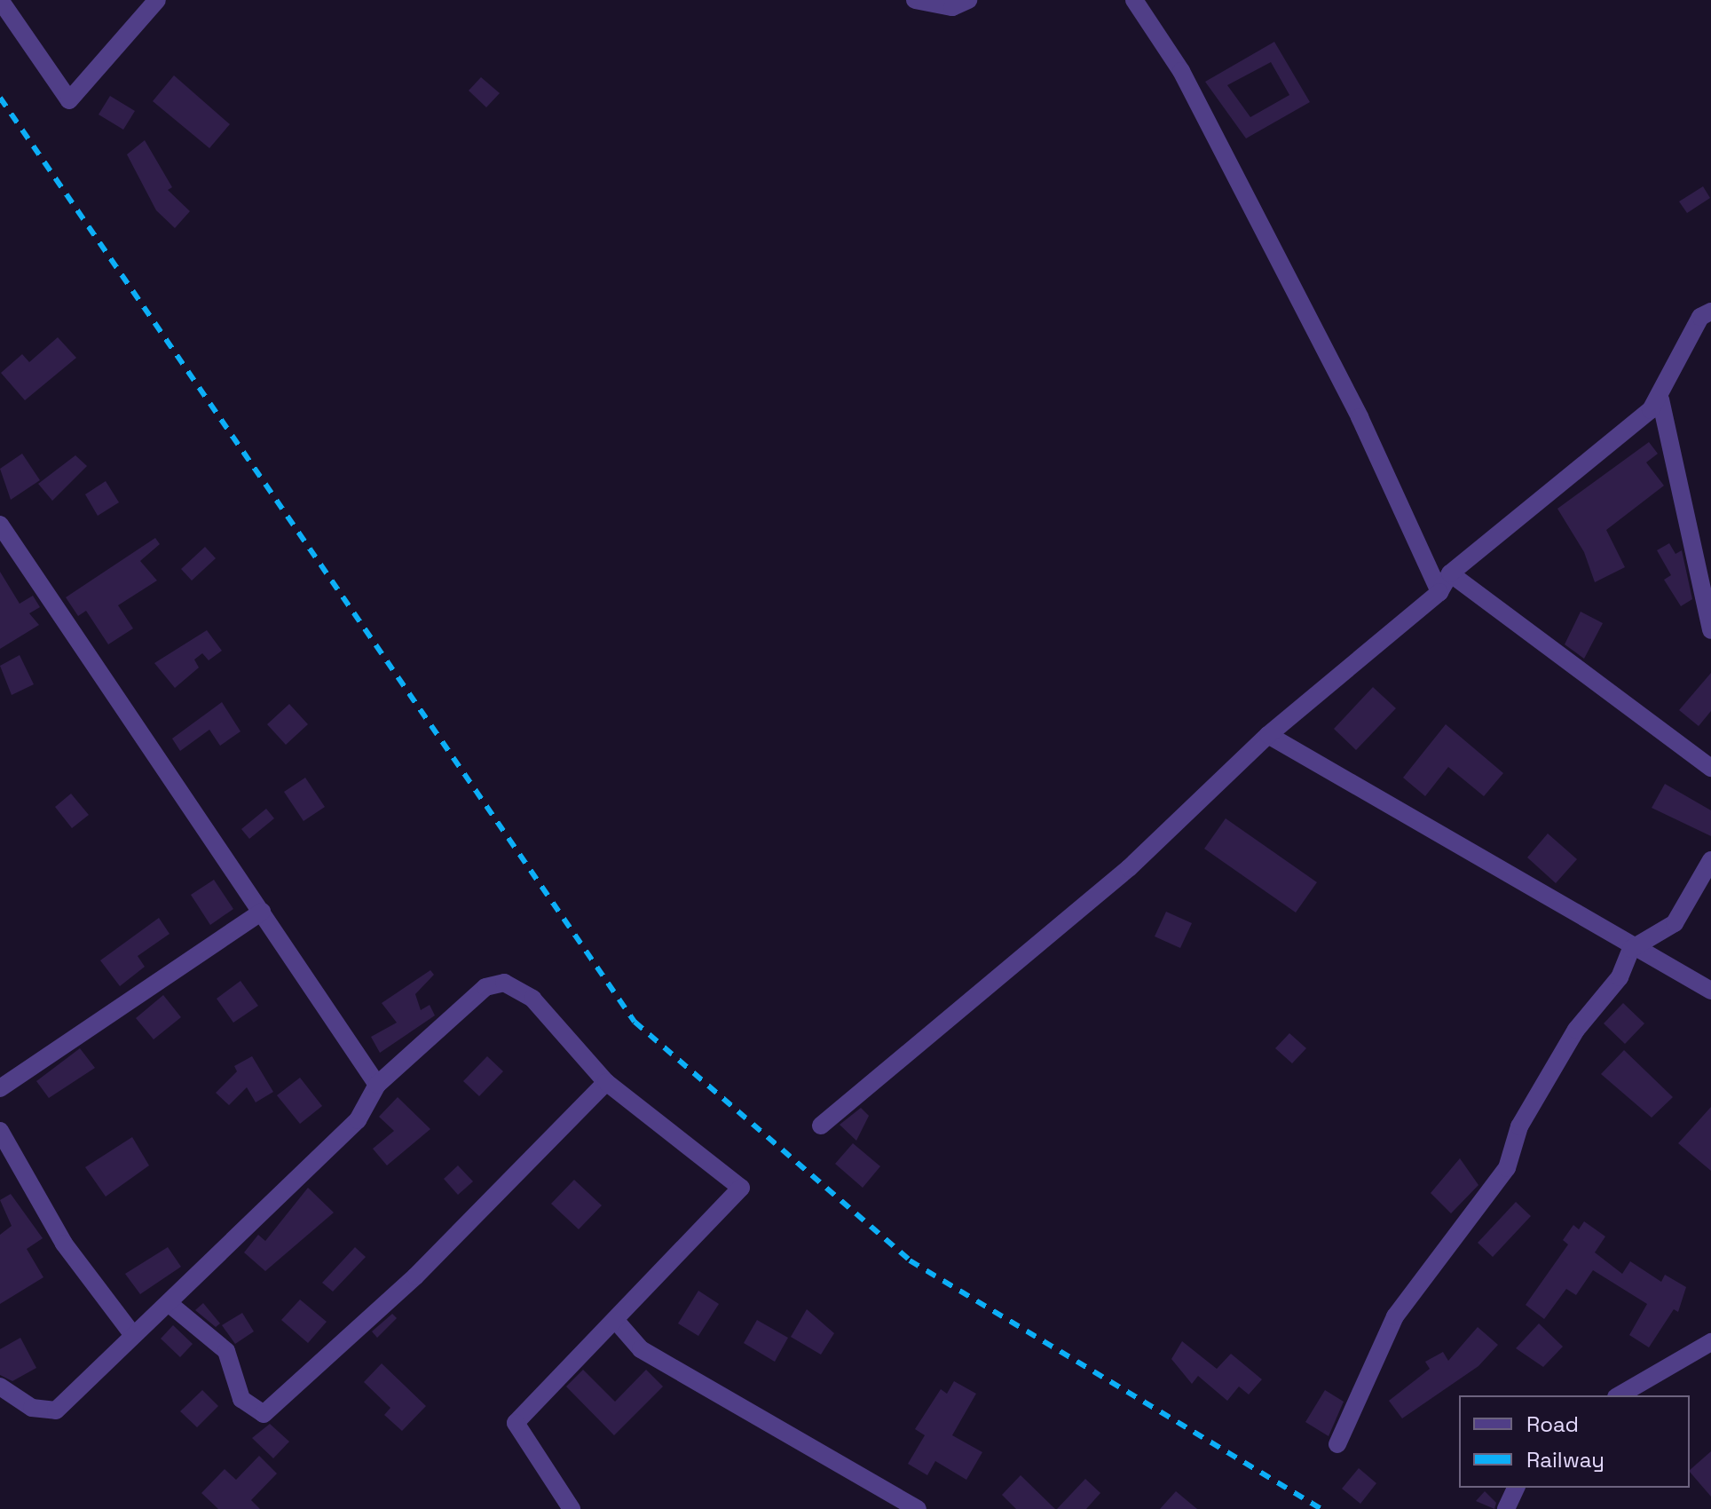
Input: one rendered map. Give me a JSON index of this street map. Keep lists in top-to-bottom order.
{
  "legend": ["Road", "Railway"]
}
